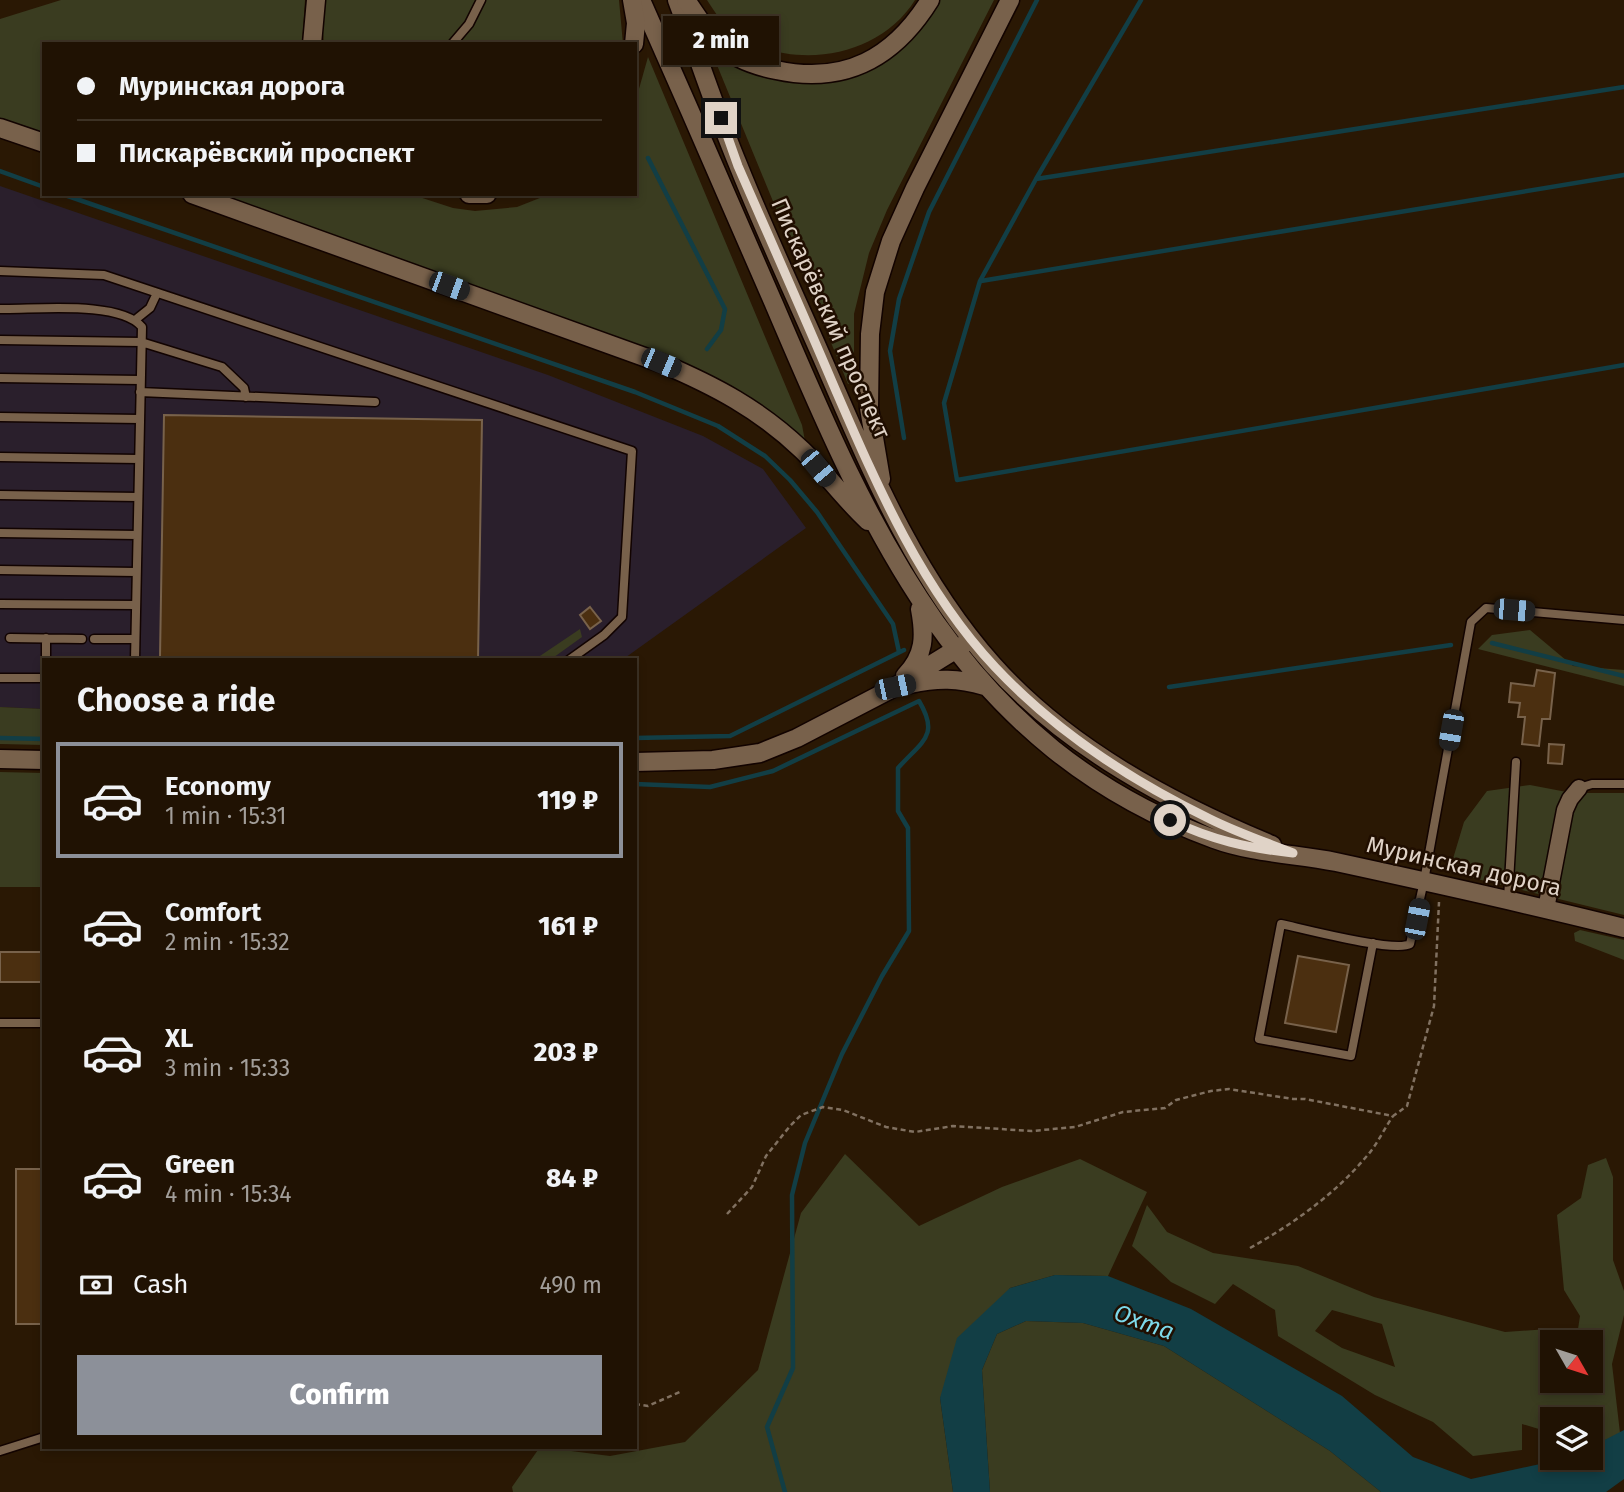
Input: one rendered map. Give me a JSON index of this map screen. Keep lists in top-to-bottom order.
{
  "streets": {
    "street": ["Пискарёвский проспект", "Муринская дорога"]
  },
  "crossings": [
    ["Пискарёвский проспект", "Муринская дорога"]
  ],
  "water": ["Охта"],
  "north": "bottom right",
  "page": {
    "bubble": "2 min",
    "banner": ["Муринская дорога", "Пискарёвский проспект"],
    "heading": "Choose a ride",
    "list": [
      {
        "name": "Economy",
        "note": "1 min · 15:31",
        "value": "119 ₽"
      },
      {
        "name": "Comfort",
        "note": "2 min · 15:32",
        "value": "161 ₽"
      },
      {
        "name": "XL",
        "note": "3 min · 15:33",
        "value": "203 ₽"
      },
      {
        "name": "Green",
        "note": "4 min · 15:34",
        "value": "84 ₽"
      }
    ],
    "pay": ["Cash", "490 m"],
    "buttons": "Confirm"
  }
}
